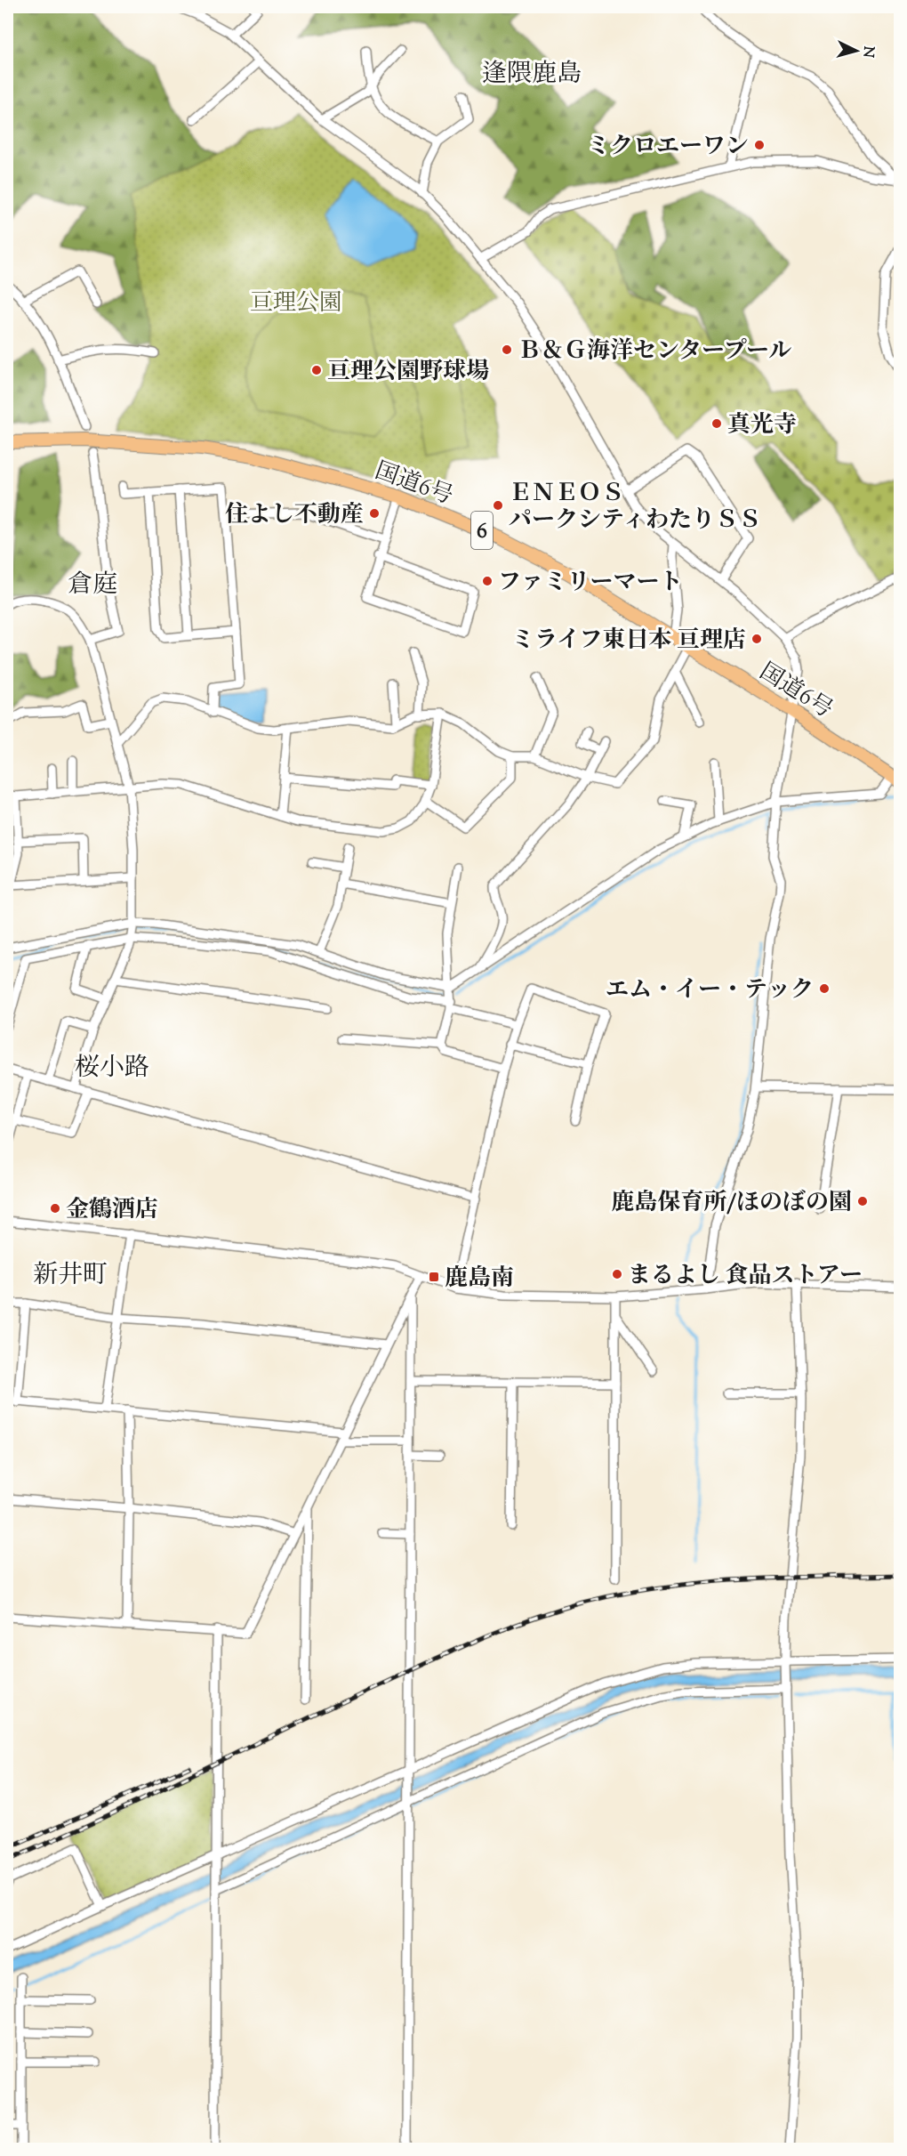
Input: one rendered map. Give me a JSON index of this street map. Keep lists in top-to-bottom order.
{
  "streets": {
    "highway": ["国道6号", "6"]
  },
  "districts": [
    "逢隈鹿島",
    "倉庭",
    "桜小路",
    "新井町"
  ],
  "parks": ["亘理公園"],
  "places": {
    "other": [
      "ミクロエーワン",
      "Ｂ＆Ｇ海洋センタープール",
      "亘理公園野球場",
      "真光寺",
      "ＥＮＥＯＳ パークシティわたりＳＳ",
      "住よし不動産",
      "ファミリーマート",
      "ミライフ東日本 亘理店",
      "エム・イー・テック",
      "鹿島保育所/ほのぼの園",
      "金鶴酒店",
      "まるよし 食品ストアー"
    ],
    "transit": ["鹿島南"]
  },
  "north": "right"
}
